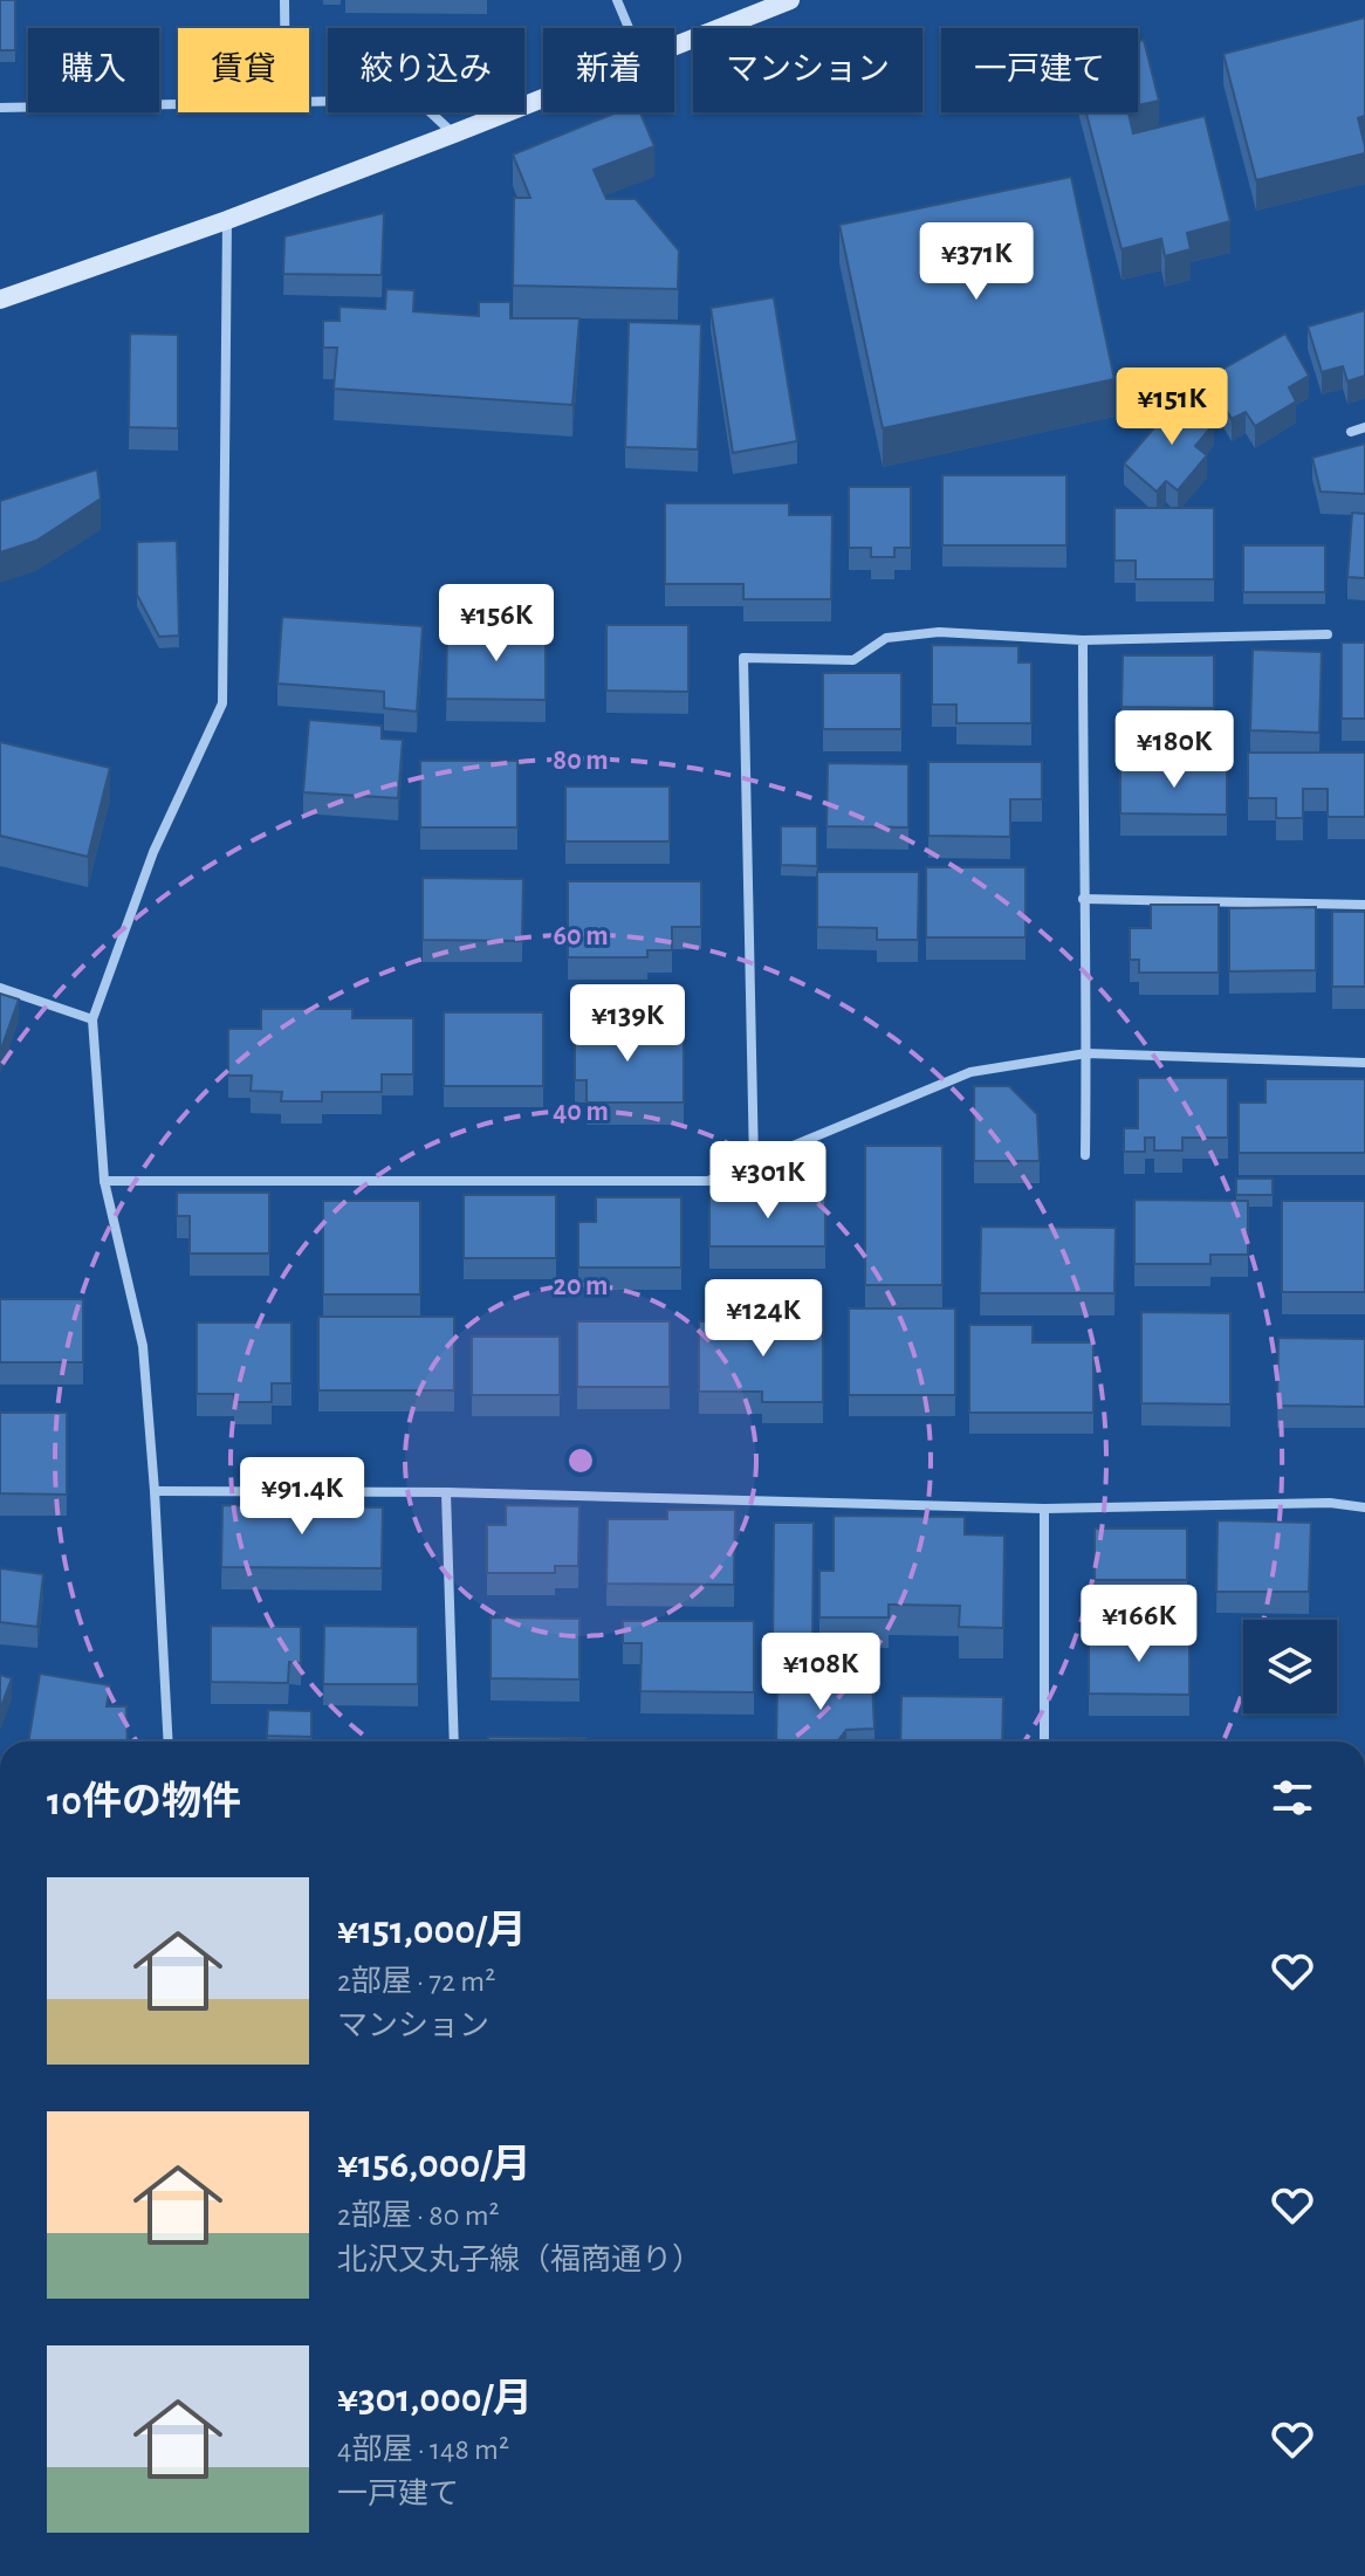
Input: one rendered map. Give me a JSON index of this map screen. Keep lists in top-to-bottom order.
{
  "page": {
    "chip": [
      "購入",
      "賃貸",
      "絞り込み",
      "新着",
      "マンション",
      "一戸建て"
    ],
    "price": [
      "¥371K",
      "¥151K",
      "¥156K",
      "¥180K",
      "¥139K",
      "¥301K",
      "¥124K",
      "¥91.4K",
      "¥166K",
      "¥108K"
    ],
    "heading": "10件の物件",
    "list": [
      {
        "name": "¥151,000/月",
        "note": "2部屋 · 72 m² · マンション"
      },
      {
        "name": "¥156,000/月",
        "note": "2部屋 · 80 m² · 北沢又丸子線（福商通り）"
      },
      {
        "name": "¥301,000/月",
        "note": "4部屋 · 148 m² · 一戸建て"
      }
    ]
  },
  "rings": [
    "80 m",
    "60 m",
    "40 m",
    "20 m"
  ]
}
